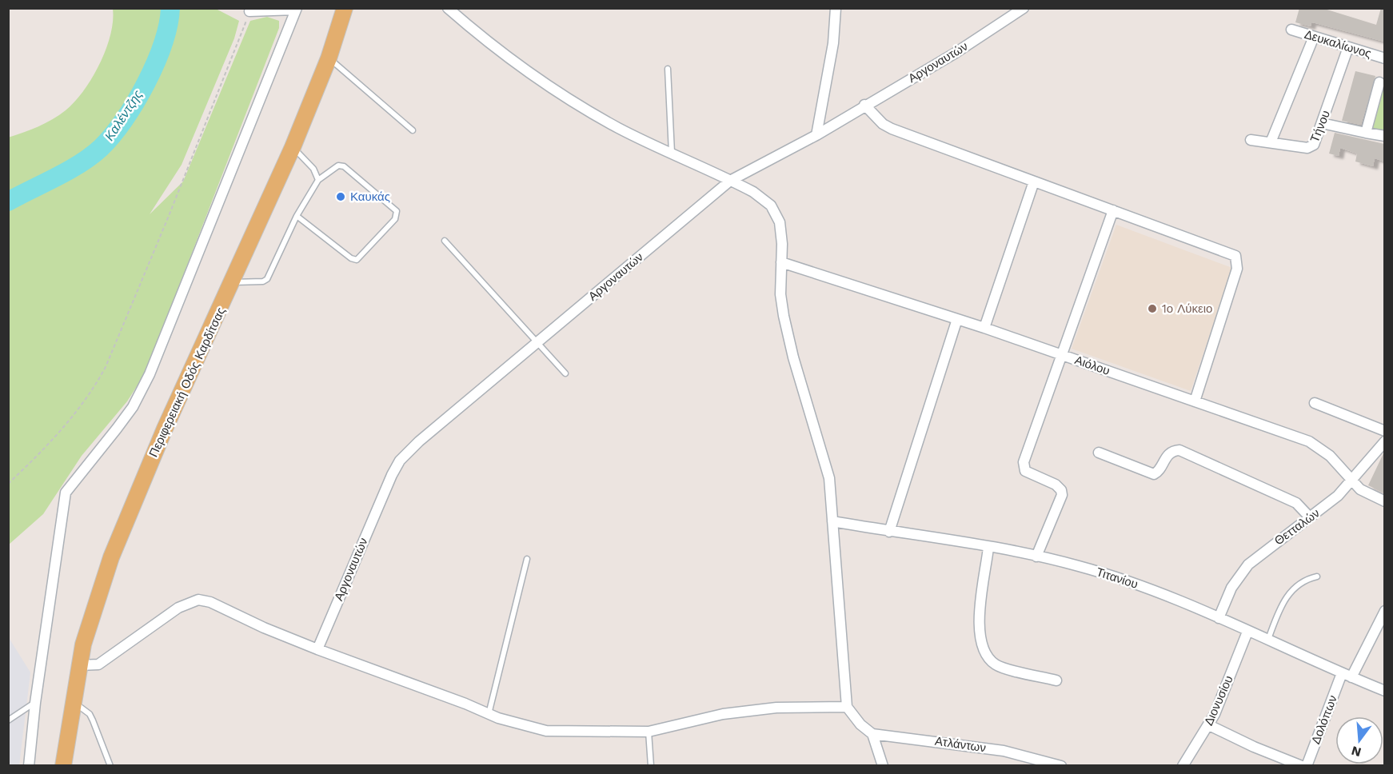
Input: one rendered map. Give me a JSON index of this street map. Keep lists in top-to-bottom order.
{
  "streets": {
    "main road": ["Περιφερειακή Οδός Καρδίτσας"],
    "street": [
      "Δευκαλίωνος",
      "Αργοναυτών",
      "Τήνου",
      "Αιόλου",
      "Θετταλών",
      "Τιτανίου",
      "Διονυσίου",
      "Δολόπων",
      "Ατλάντων"
    ]
  },
  "crossings": [
    ["Δευκαλίωνος", "Τήνου"],
    ["Αιόλου", "Θετταλών"],
    ["Θετταλών", "Τιτανίου"],
    ["Τιτανίου", "Διονυσίου"],
    ["Τιτανίου", "Δολόπων"]
  ],
  "water": ["Καλέντζης"],
  "places": ["Καυκάς", "1ο Λύκειο"],
  "north": "bottom"
}
